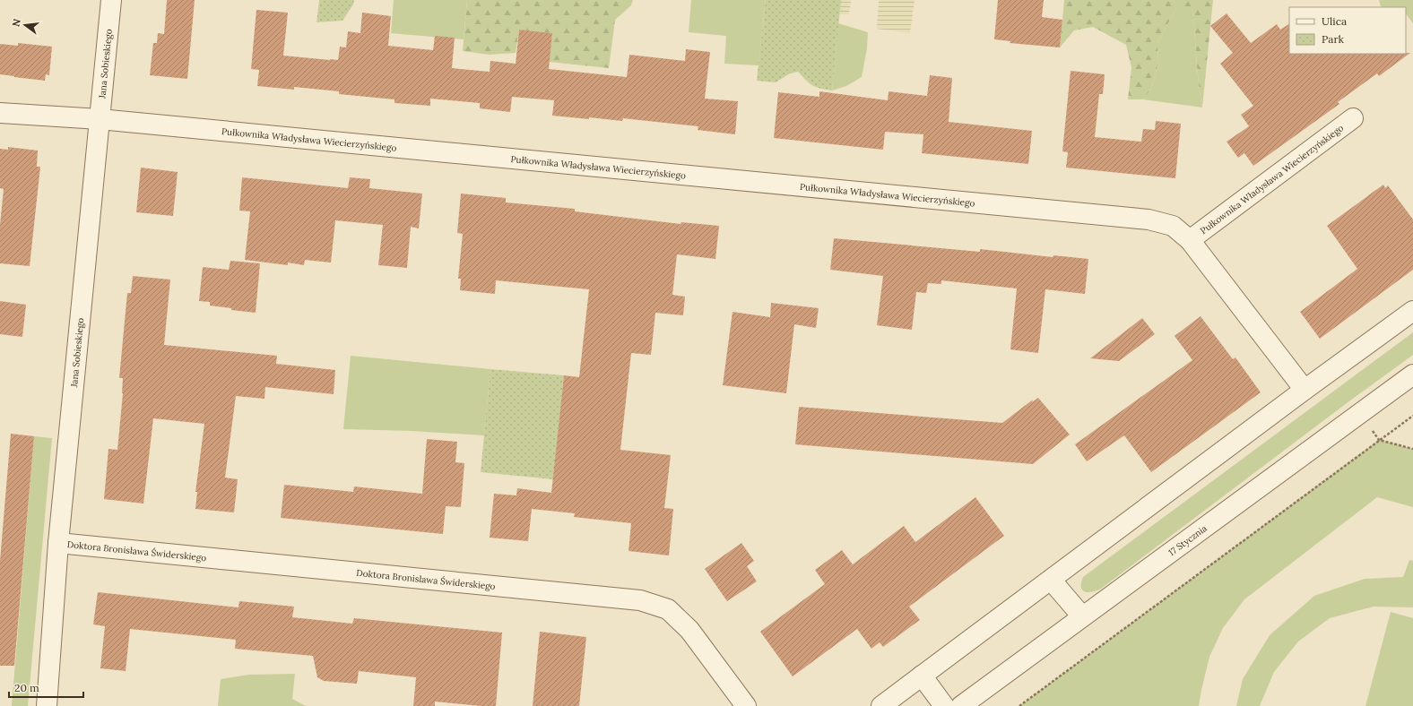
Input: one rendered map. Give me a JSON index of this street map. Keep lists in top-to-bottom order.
{
  "streets": {
    "street": [
      "Jana Sobieskiego",
      "Pułkownika Władysława Wiecierzyńskiego",
      "17 Stycznia",
      "Doktora Bronisława Świderskiego"
    ]
  },
  "crossings": [
    ["Jana Sobieskiego", "Pułkownika Władysława Wiecierzyńskiego"],
    ["Jana Sobieskiego", "Doktora Bronisława Świderskiego"]
  ],
  "legend": ["Ulica", "Park"],
  "scale_bar": "20 m",
  "north": "left"
}
